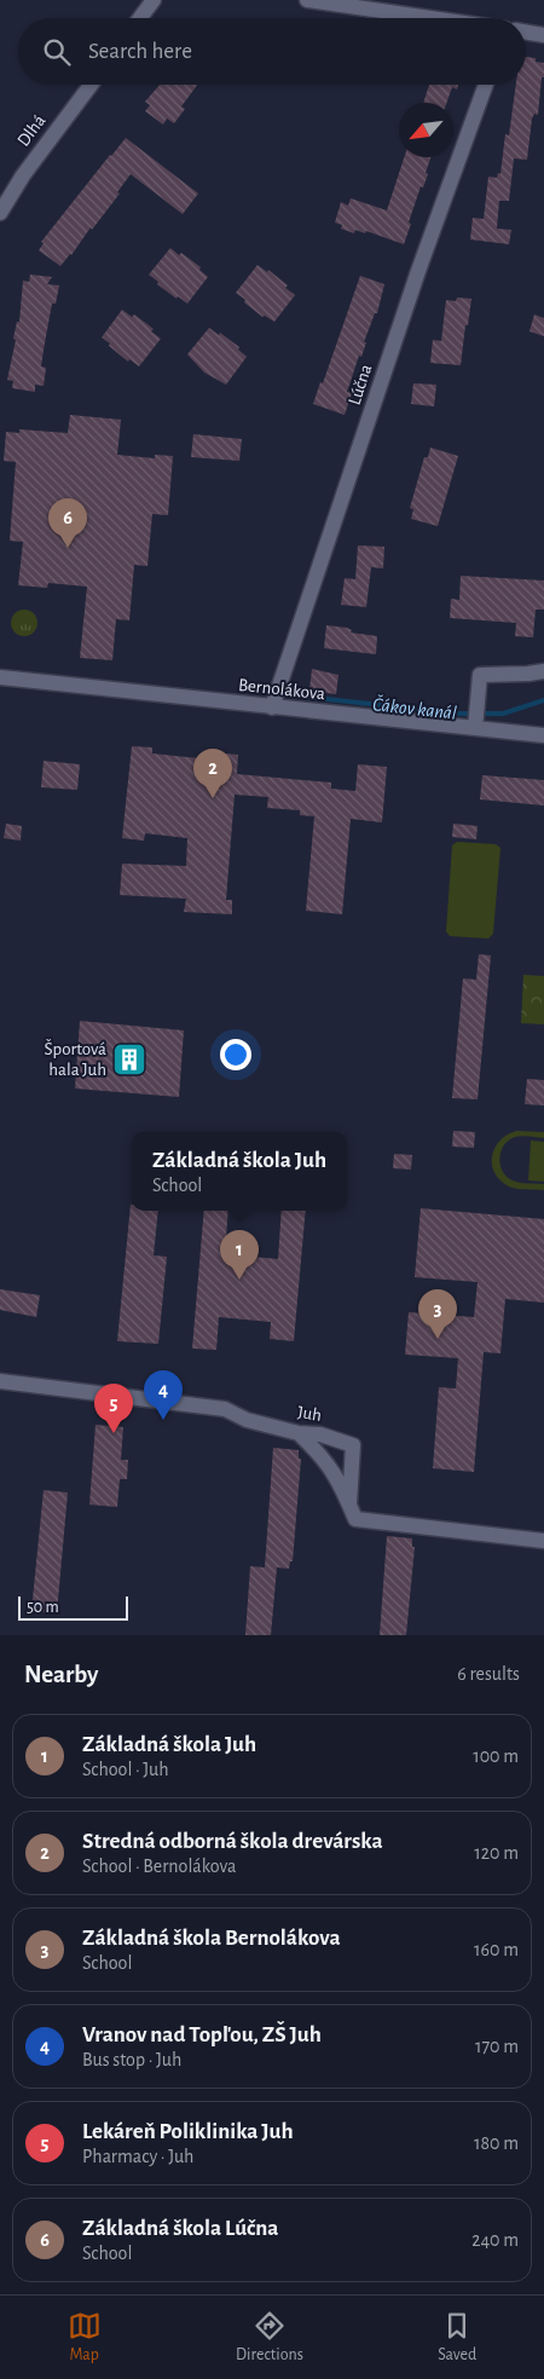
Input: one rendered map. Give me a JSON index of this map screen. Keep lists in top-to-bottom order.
{
  "streets": {
    "street": [
      "Dlhá",
      "Lúčna",
      "Bernolákova",
      "Juh"
    ]
  },
  "crossings": [
    ["Lúčna", "Bernolákova"]
  ],
  "water": ["Čákov kanál"],
  "places": {
    "building": ["Športová hala Juh"]
  },
  "scale_bar": "50 m",
  "north": "bottom left",
  "page": {
    "search": "Search here",
    "pins": [
      "6",
      "2",
      "1",
      "3",
      "4",
      "5"
    ],
    "popup": ["Základná škola Juh", "School"],
    "scale": "50 m",
    "heading": ["Nearby", "6 results"],
    "list": [
      {
        "mark": "1",
        "name": "Základná škola Juh",
        "note": "School · Juh",
        "value": "100 m"
      },
      {
        "mark": "2",
        "name": "Stredná odborná škola drevárska",
        "note": "School · Bernolákova",
        "value": "120 m"
      },
      {
        "mark": "3",
        "name": "Základná škola Bernolákova",
        "note": "School",
        "value": "160 m"
      },
      {
        "mark": "4",
        "name": "Vranov nad Topľou, ZŠ Juh",
        "note": "Bus stop · Juh",
        "value": "170 m"
      },
      {
        "mark": "5",
        "name": "Lekáreň Poliklinika Juh",
        "note": "Pharmacy · Juh",
        "value": "180 m"
      },
      {
        "mark": "6",
        "name": "Základná škola Lúčna",
        "note": "School",
        "value": "240 m"
      }
    ],
    "nav": ["Map", "Directions", "Saved"]
  }
}
